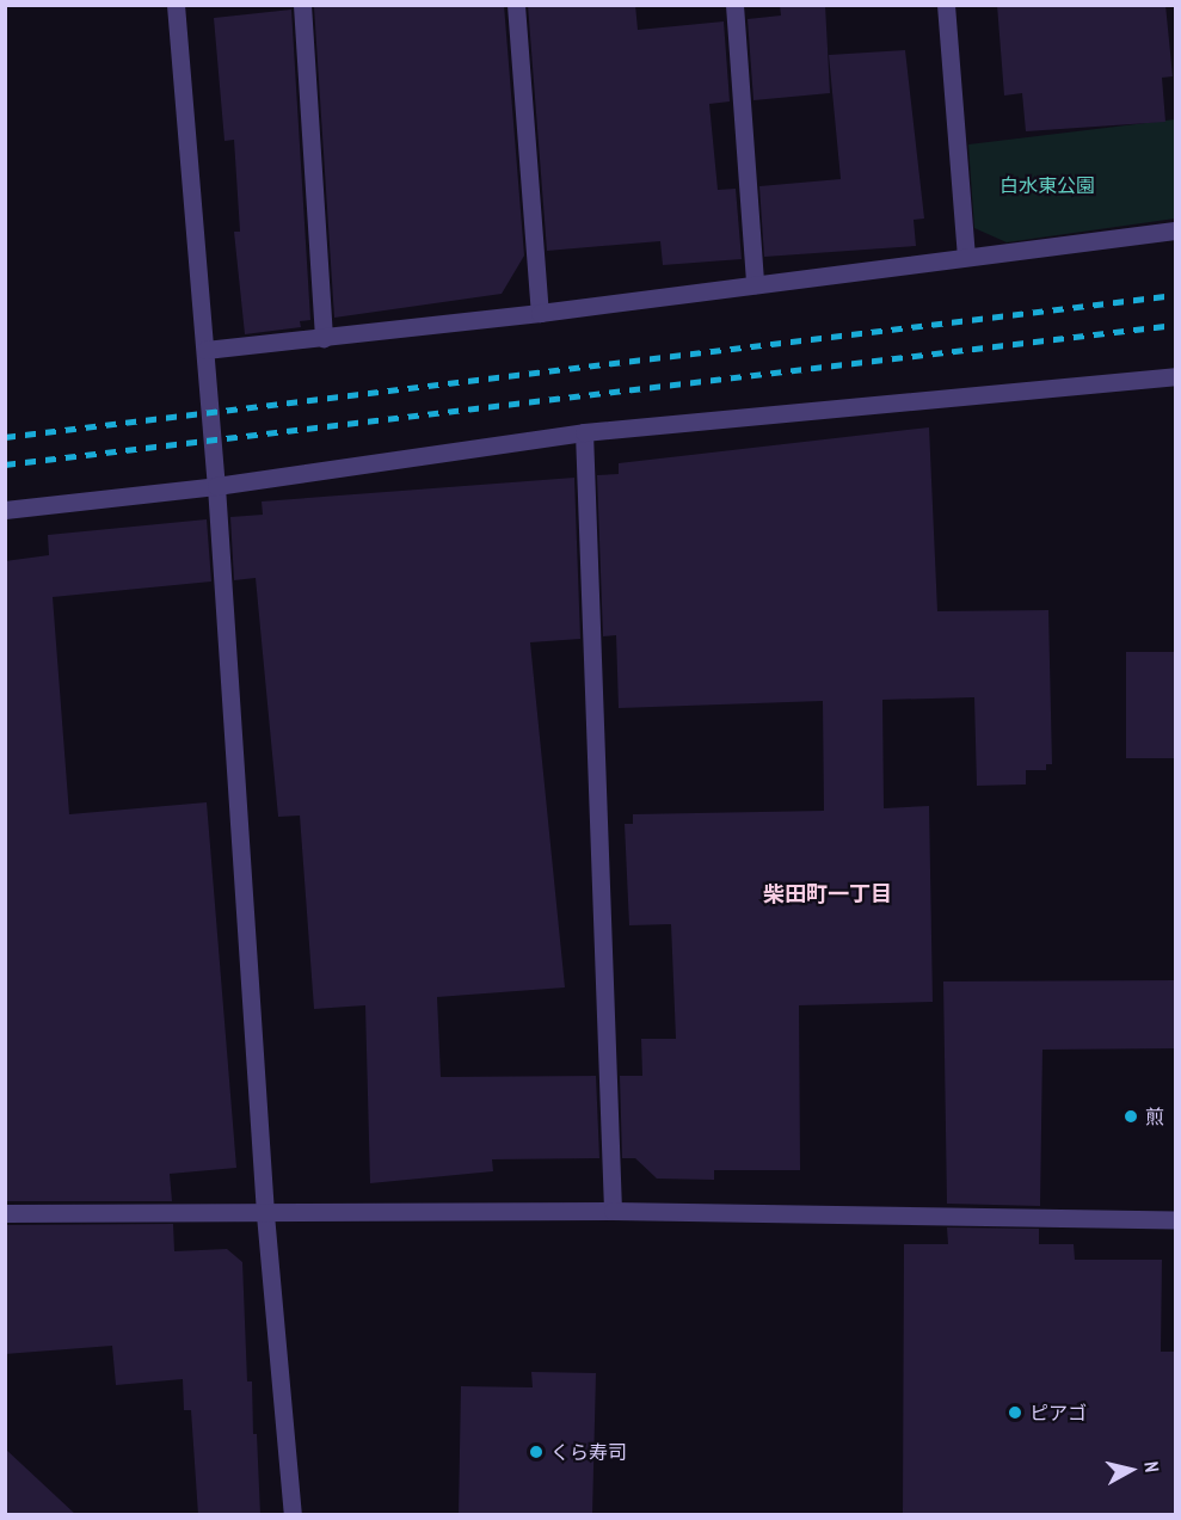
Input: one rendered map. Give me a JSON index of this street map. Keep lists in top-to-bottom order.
{
  "districts": ["柴田町一丁目"],
  "parks": ["白水東公園"],
  "places": ["煎", "ピアゴ", "くら寿司"],
  "north": "right"
}
